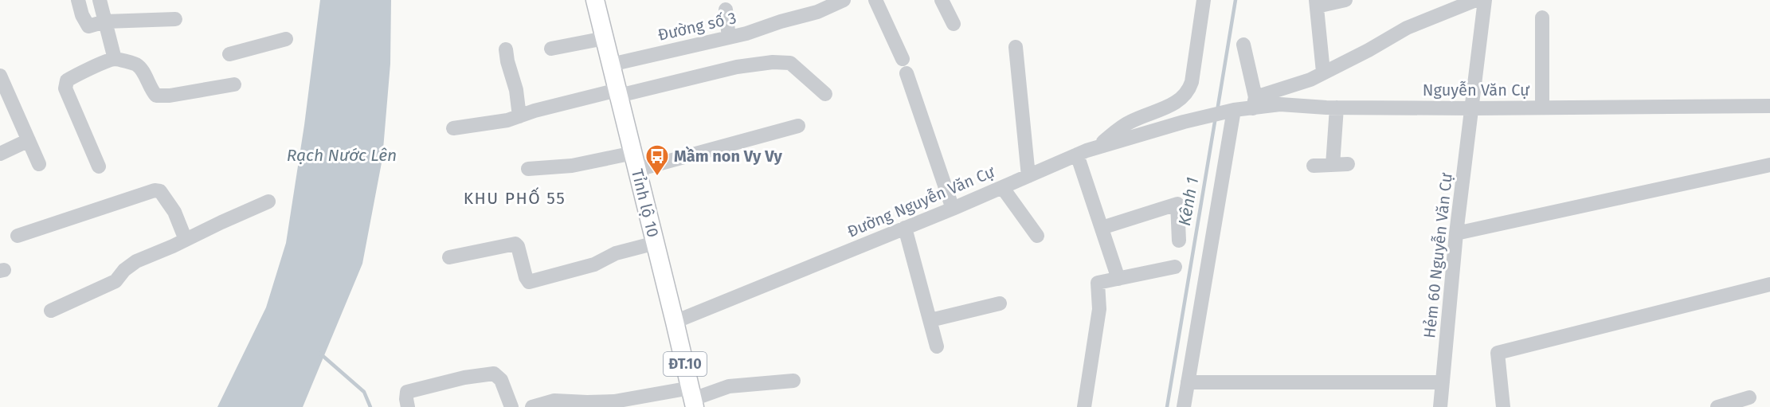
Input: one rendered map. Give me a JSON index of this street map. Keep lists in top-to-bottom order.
{
  "streets": {
    "main road": ["Tỉnh lộ 10", "ĐT.10"],
    "street": [
      "Đường số 3",
      "Nguyễn Văn Cự",
      "Đường Nguyễn Văn Cự",
      "Hẻm 60 Nguyễn Văn Cự"
    ]
  },
  "crossings": [
    ["Đường số 3", "Tỉnh lộ 10"],
    ["Nguyễn Văn Cự", "Đường Nguyễn Văn Cự"],
    ["Nguyễn Văn Cự", "Hẻm 60 Nguyễn Văn Cự"],
    ["Đường Nguyễn Văn Cự", "Tỉnh lộ 10"]
  ],
  "districts": ["KHU PHỐ 55"],
  "water": ["Rạch Nước Lên", "Kênh 1"],
  "places": {
    "bus stop": ["Mầm non Vy Vy"]
  }
}
